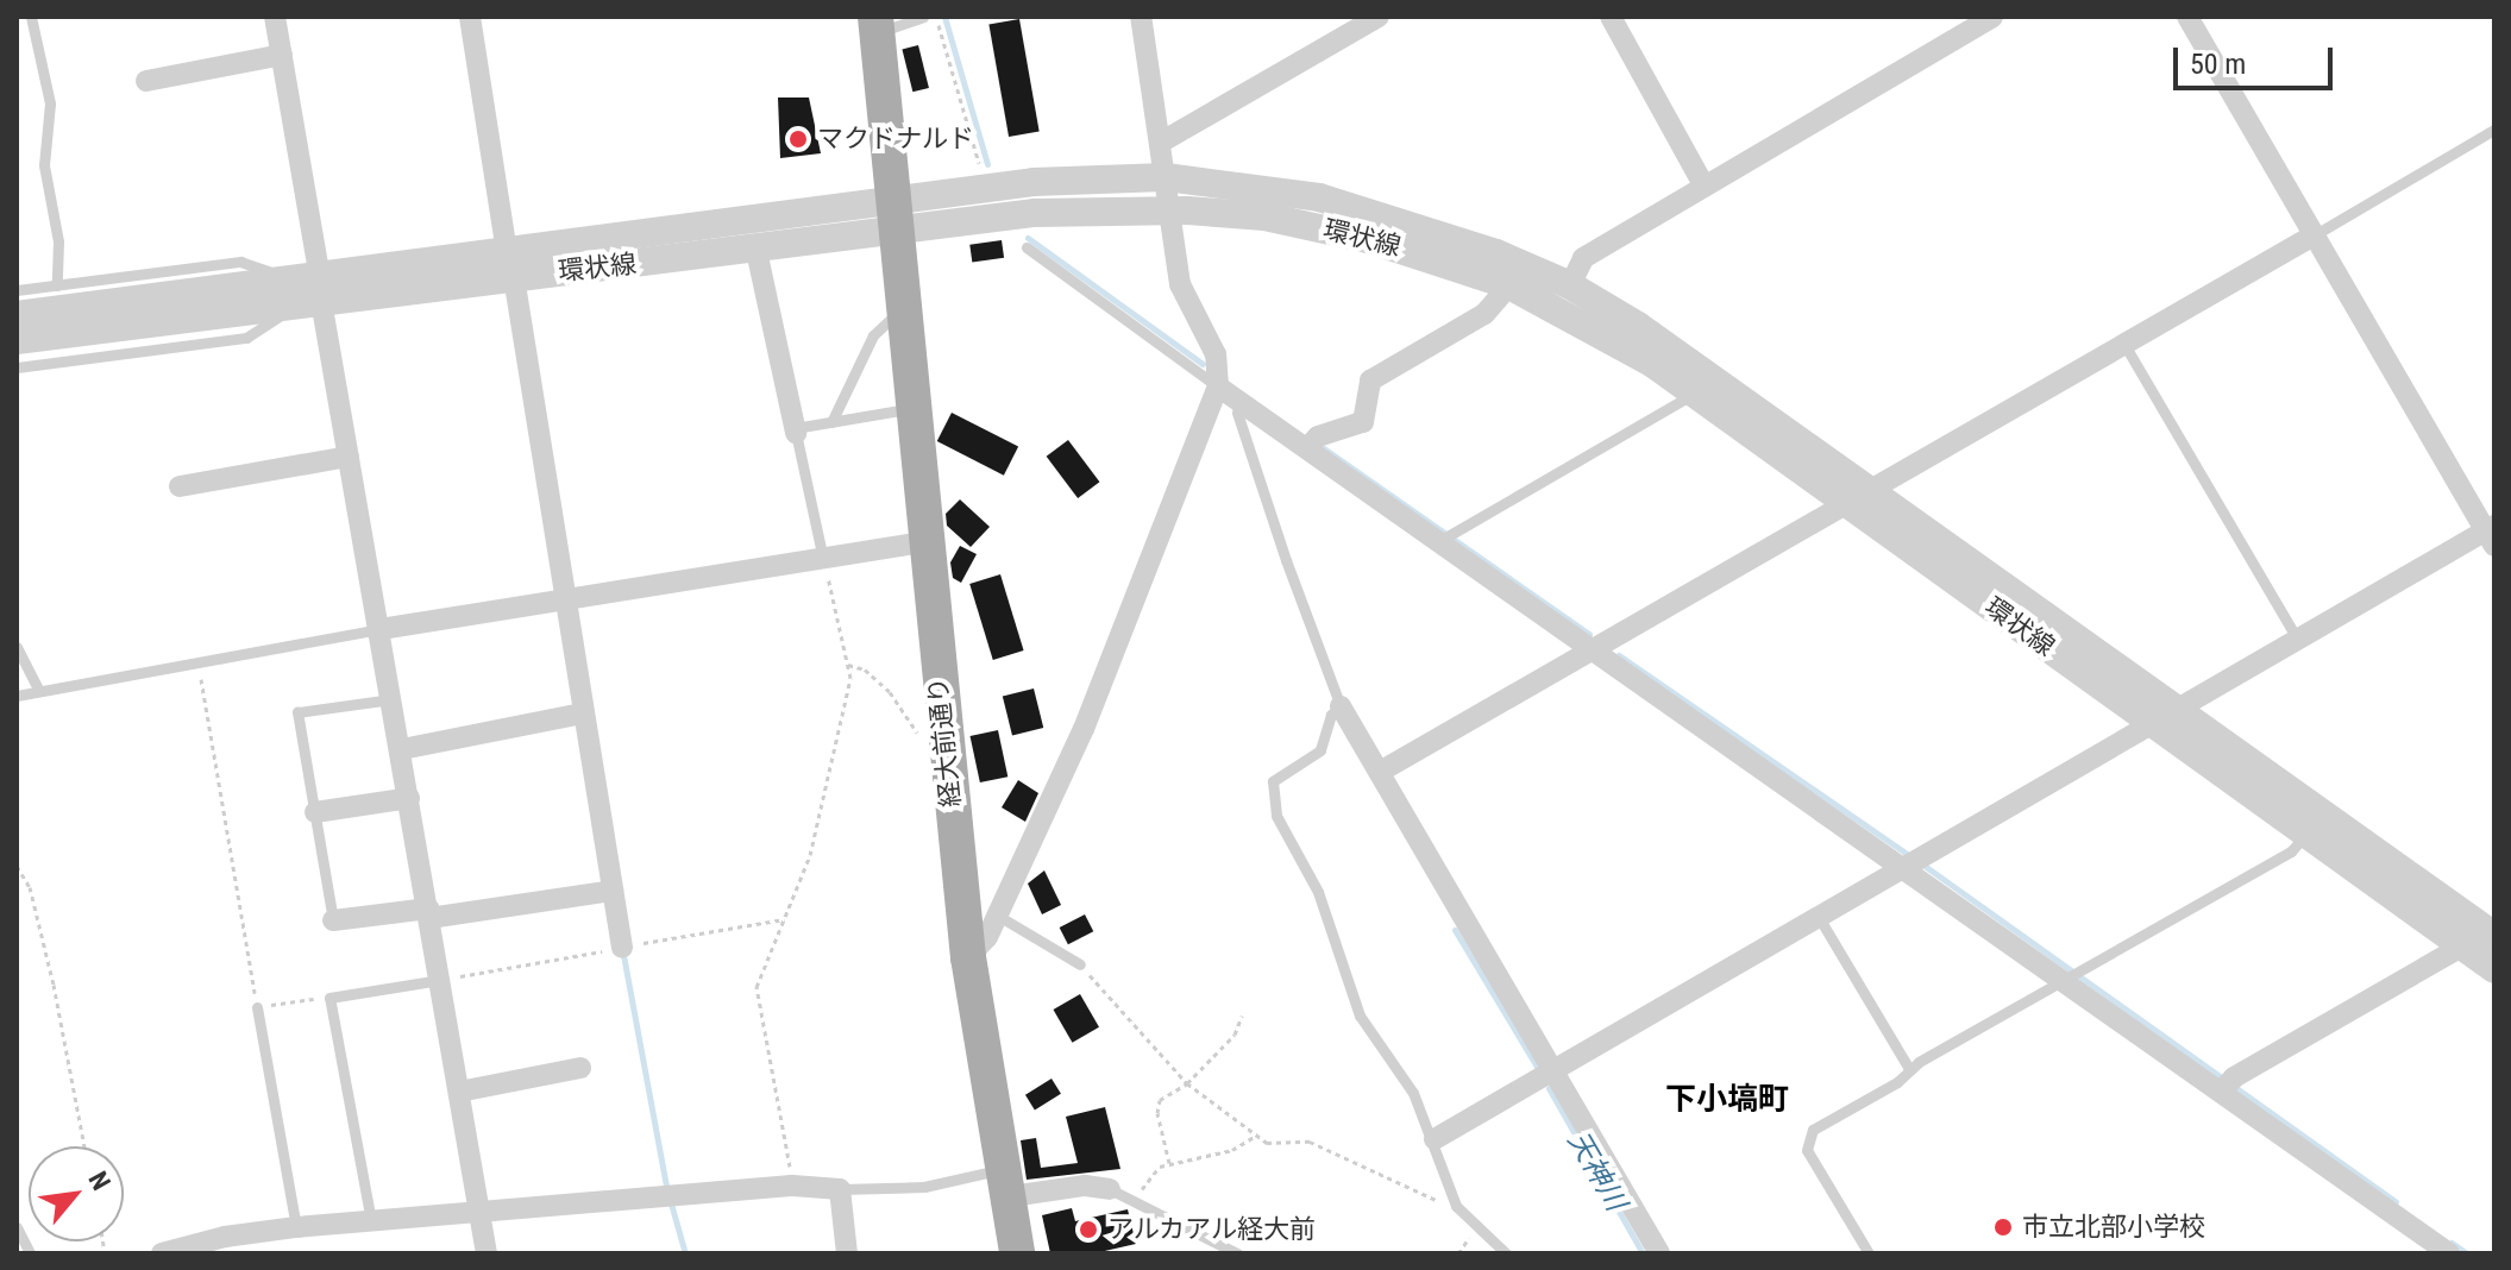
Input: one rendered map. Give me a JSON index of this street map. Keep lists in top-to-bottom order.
{
  "streets": {
    "main road": ["経大前通り"],
    "street": ["環状線"]
  },
  "crossings": [
    ["環状線", "経大前通り"]
  ],
  "districts": ["下小塙町"],
  "water": ["天神川"],
  "places": ["マクドナルド", "市立北部小学校", "アルカアル経大前"],
  "scale_bar": "50 m",
  "north": "top right"
}
